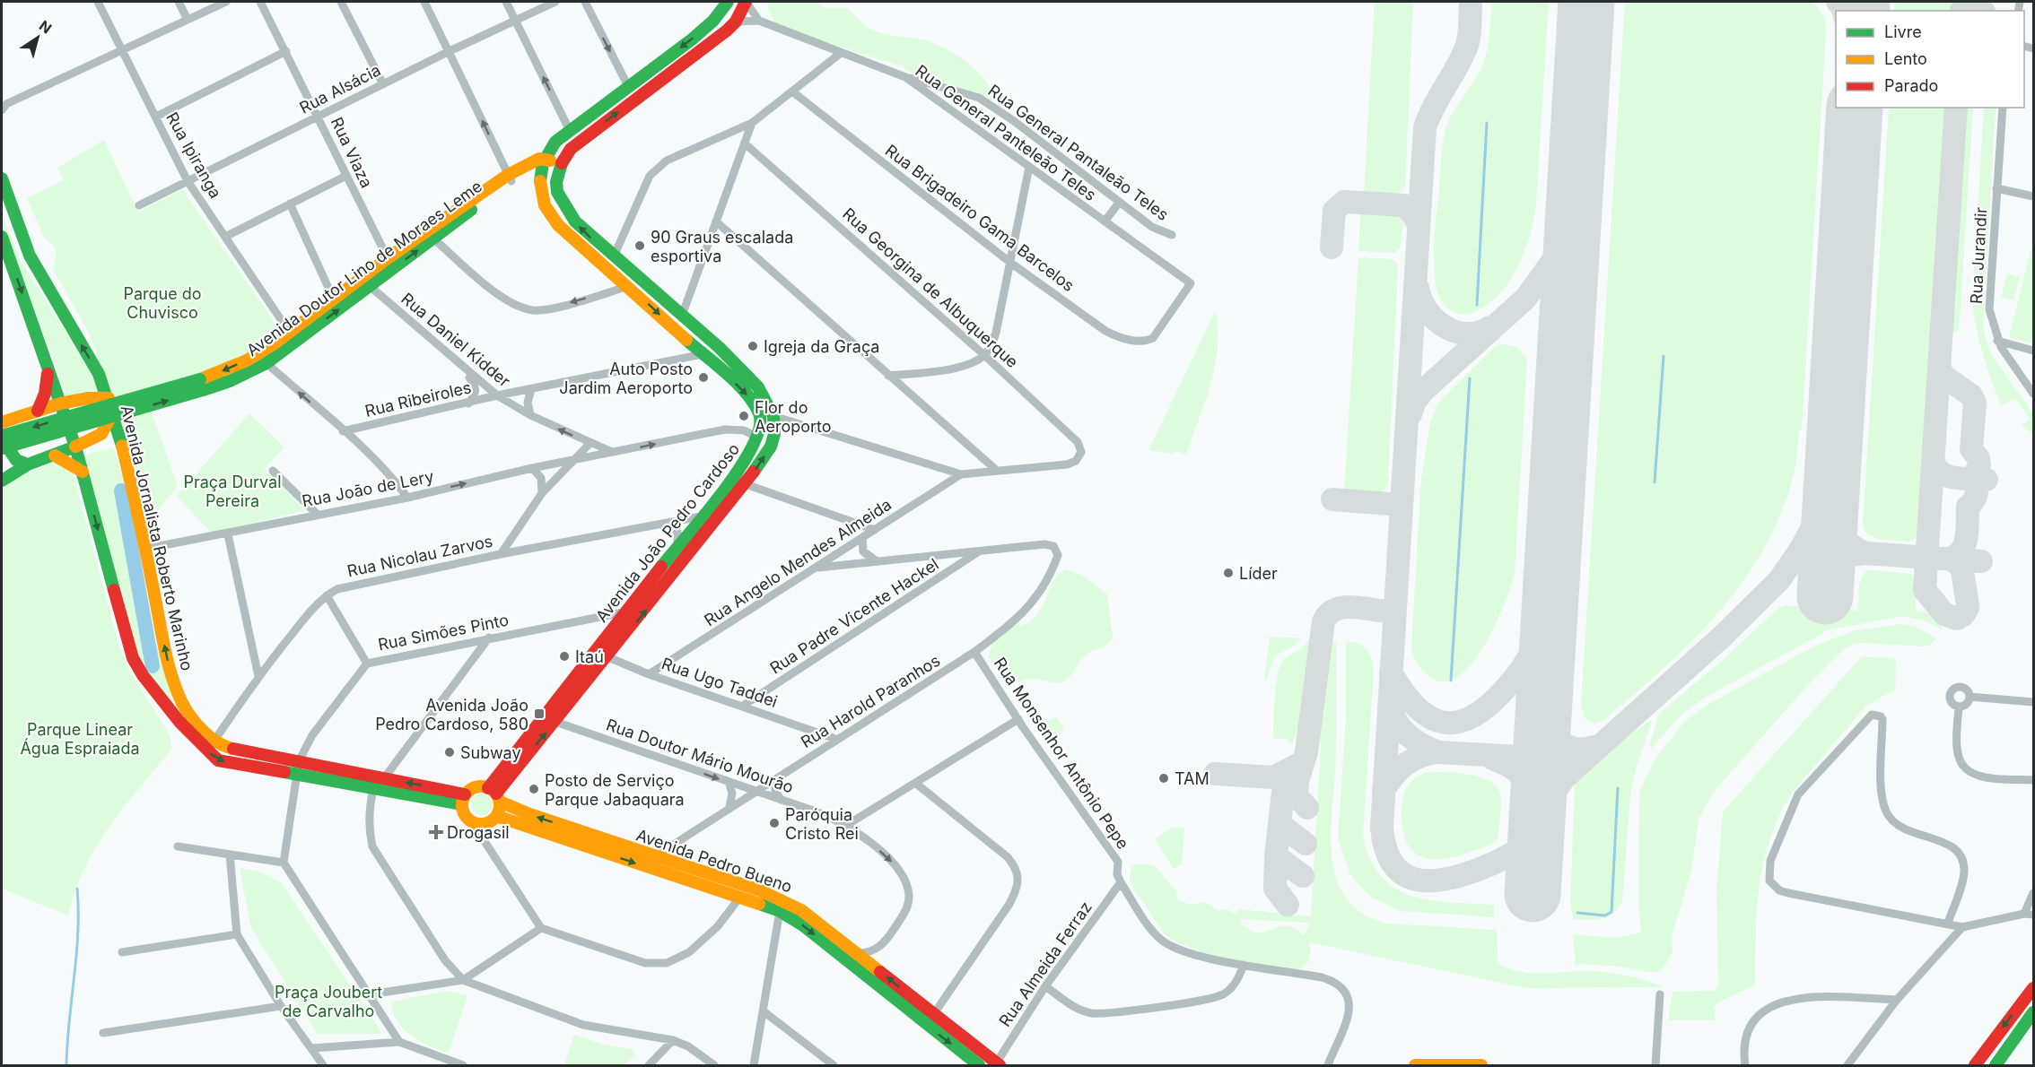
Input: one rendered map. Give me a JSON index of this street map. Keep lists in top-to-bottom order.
{
  "streets": {
    "main road": [
      "Avenida Doutor Lino de Moraes Leme",
      "Avenida João Pedro Cardoso",
      "Avenida Jornalista Roberto Marinho",
      "Avenida Pedro Bueno"
    ],
    "street": [
      "Rua Alsácia",
      "Rua General Panteleão Teles",
      "Rua Viaza",
      "Rua General Pantaleão Teles",
      "Rua Ipiranga",
      "Rua Brigadeiro Gama Barcelos",
      "Rua Jurandir",
      "Rua Georgina de Albuquerque",
      "Rua Daniel Kidder",
      "Rua Ribeiroles",
      "Rua João de Lery",
      "Rua Nicolau Zarvos",
      "Rua Angelo Mendes Almeida",
      "Rua Padre Vicente Hackel",
      "Rua Simões Pinto",
      "Rua Ugo Taddei",
      "Rua Harold Paranhos",
      "Rua Monsenhor Antônio Pepe",
      "Rua Doutor Mário Mourão",
      "Rua Almeida Ferraz"
    ]
  },
  "crossings": [
    ["Rua Alsácia", "Rua Viaza"],
    ["Rua Alsácia", "Rua Ipiranga"],
    ["Rua General Panteleão Teles", "Rua General Pantaleão Teles"],
    ["Rua General Panteleão Teles", "Rua Brigadeiro Gama Barcelos"],
    ["Rua Viaza", "Avenida Doutor Lino de Moraes Leme"],
    ["Rua Ipiranga", "Avenida Doutor Lino de Moraes Leme"],
    ["Avenida Doutor Lino de Moraes Leme", "Rua Daniel Kidder"],
    ["Avenida Doutor Lino de Moraes Leme", "Avenida João Pedro Cardoso"],
    ["Rua Daniel Kidder", "Rua Ribeiroles"],
    ["Rua Daniel Kidder", "Rua João de Lery"],
    ["Rua Ribeiroles", "Avenida João Pedro Cardoso"],
    ["Rua João de Lery", "Avenida João Pedro Cardoso"],
    ["Rua João de Lery", "Avenida Jornalista Roberto Marinho"],
    ["Avenida João Pedro Cardoso", "Rua Nicolau Zarvos"],
    ["Avenida João Pedro Cardoso", "Rua Simões Pinto"],
    ["Avenida João Pedro Cardoso", "Rua Ugo Taddei"],
    ["Avenida João Pedro Cardoso", "Rua Doutor Mário Mourão"],
    ["Avenida João Pedro Cardoso", "Avenida Pedro Bueno"],
    ["Avenida Jornalista Roberto Marinho", "Rua Nicolau Zarvos"],
    ["Rua Angelo Mendes Almeida", "Rua Ugo Taddei"],
    ["Rua Padre Vicente Hackel", "Rua Ugo Taddei"],
    ["Rua Padre Vicente Hackel", "Rua Harold Paranhos"],
    ["Rua Ugo Taddei", "Rua Harold Paranhos"],
    ["Rua Harold Paranhos", "Rua Monsenhor Antônio Pepe"],
    ["Rua Harold Paranhos", "Rua Doutor Mário Mourão"],
    ["Rua Harold Paranhos", "Avenida Pedro Bueno"],
    ["Rua Monsenhor Antônio Pepe", "Rua Almeida Ferraz"],
    ["Rua Doutor Mário Mourão", "Avenida Pedro Bueno"],
    ["Avenida Pedro Bueno", "Rua Almeida Ferraz"]
  ],
  "one_way": ["Rua João de Lery"],
  "parks": [
    "Parque do Chuvisco",
    "Praça Durval Pereira",
    "Parque Linear Água Espraiada",
    "Praça Joubert de Carvalho"
  ],
  "places": {
    "other": [
      "90 Graus escalada esportiva",
      "Igreja da Graça",
      "Auto Posto Jardim Aeroporto",
      "Flor do Aeroporto",
      "Líder",
      "Itaú",
      "Subway",
      "TAM",
      "Posto de Serviço Parque Jabaquara",
      "Paróquia Cristo Rei"
    ],
    "transit": ["Avenida João Pedro Cardoso, 580"],
    "health": ["Drogasil"]
  },
  "legend": ["Livre", "Lento", "Parado"],
  "north": "top right"
}
